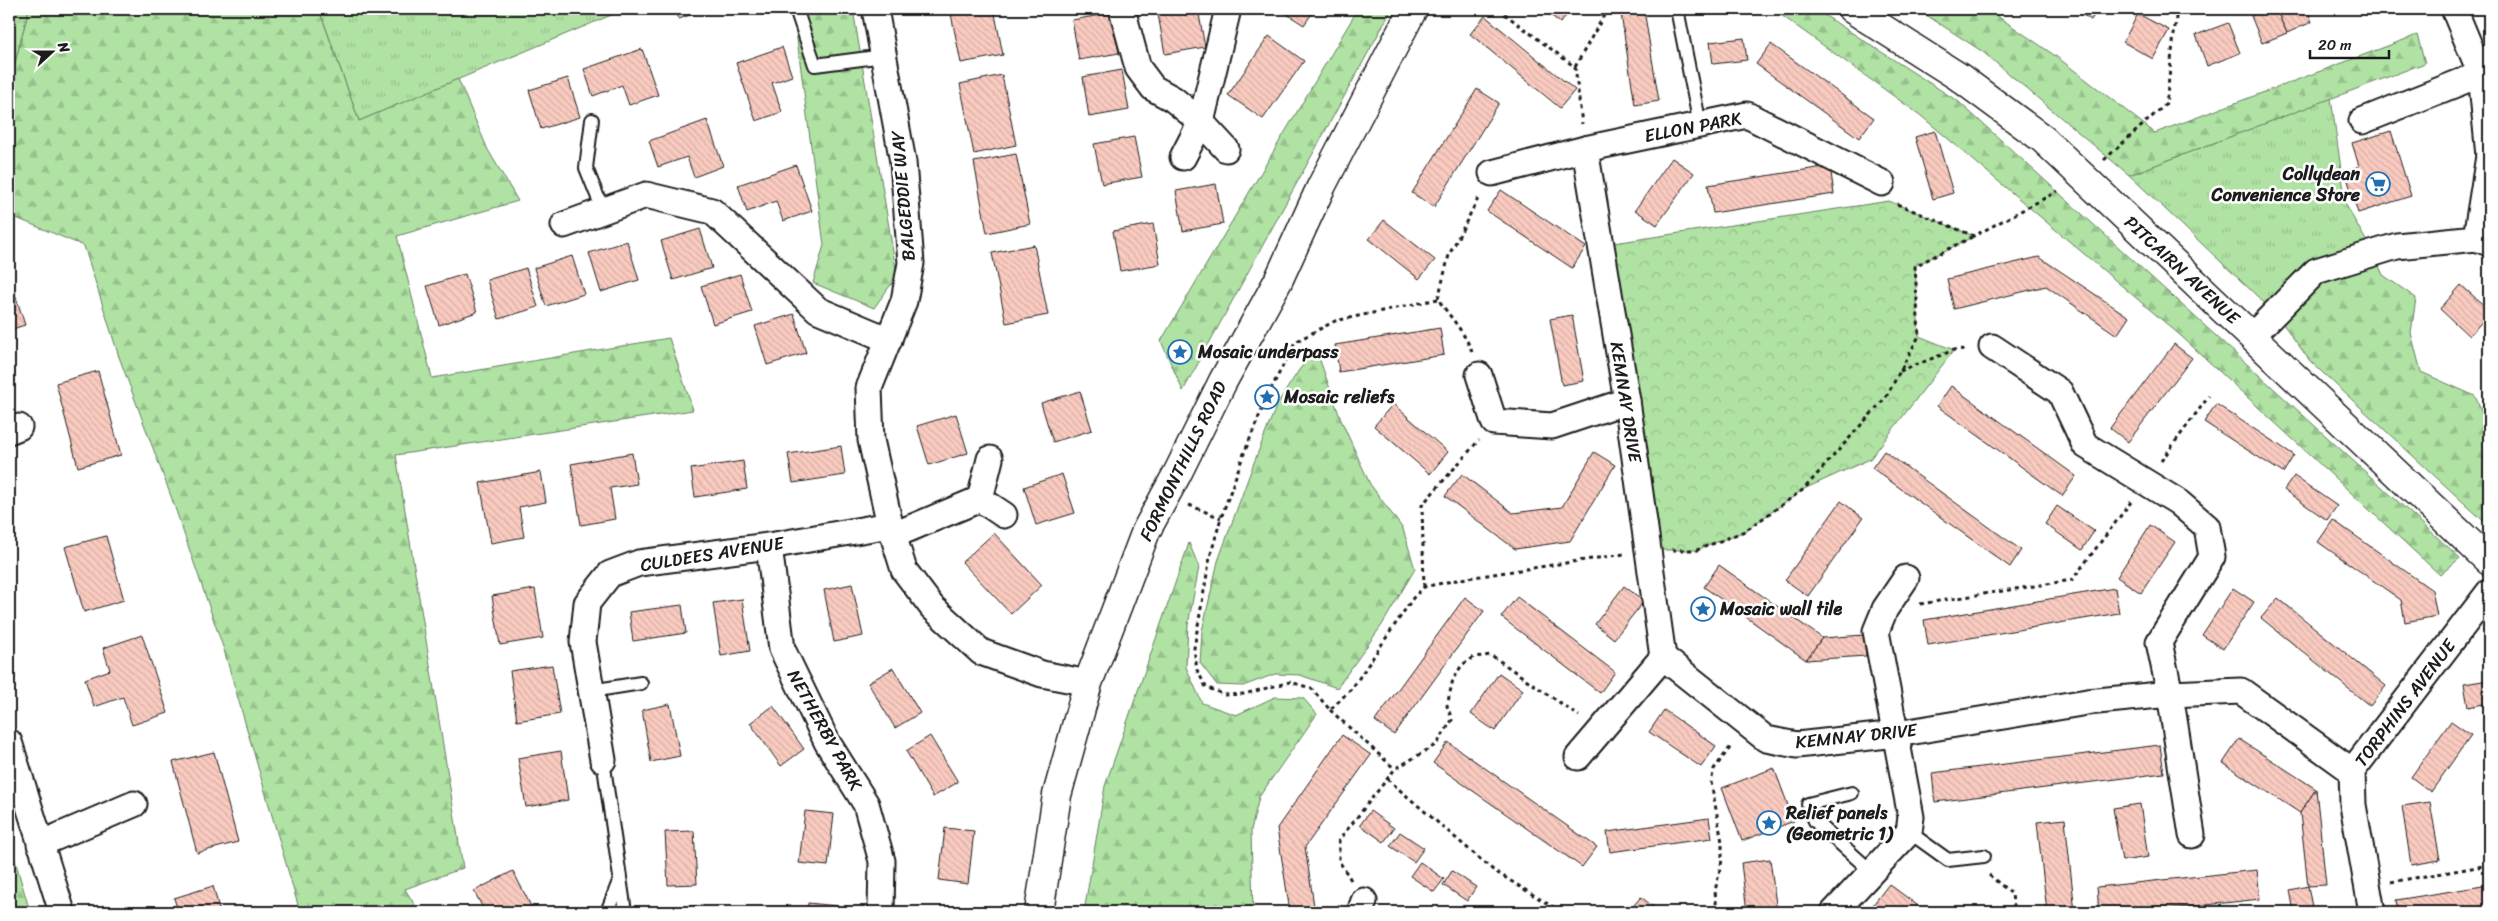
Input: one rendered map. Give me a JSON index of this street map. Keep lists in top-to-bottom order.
{
  "streets": {
    "street": [
      "ELLON PARK",
      "BALGEDDIE WAY",
      "PITCAIRN AVENUE",
      "KEMNAY DRIVE",
      "FORMONTHILLS ROAD",
      "CULDEES AVENUE",
      "TORPHINS AVENUE",
      "NETHERBY PARK"
    ]
  },
  "crossings": [
    ["ELLON PARK", "KEMNAY DRIVE"],
    ["BALGEDDIE WAY", "FORMONTHILLS ROAD"],
    ["BALGEDDIE WAY", "CULDEES AVENUE"],
    ["KEMNAY DRIVE", "TORPHINS AVENUE"],
    ["CULDEES AVENUE", "NETHERBY PARK"]
  ],
  "places": {
    "supermarket": ["Collydean Convenience Store"],
    "place": [
      "Mosaic underpass",
      "Mosaic reliefs",
      "Mosaic wall tile",
      "Relief panels (Geometric 1)"
    ]
  },
  "scale_bar": "20 m",
  "north": "right"
}
